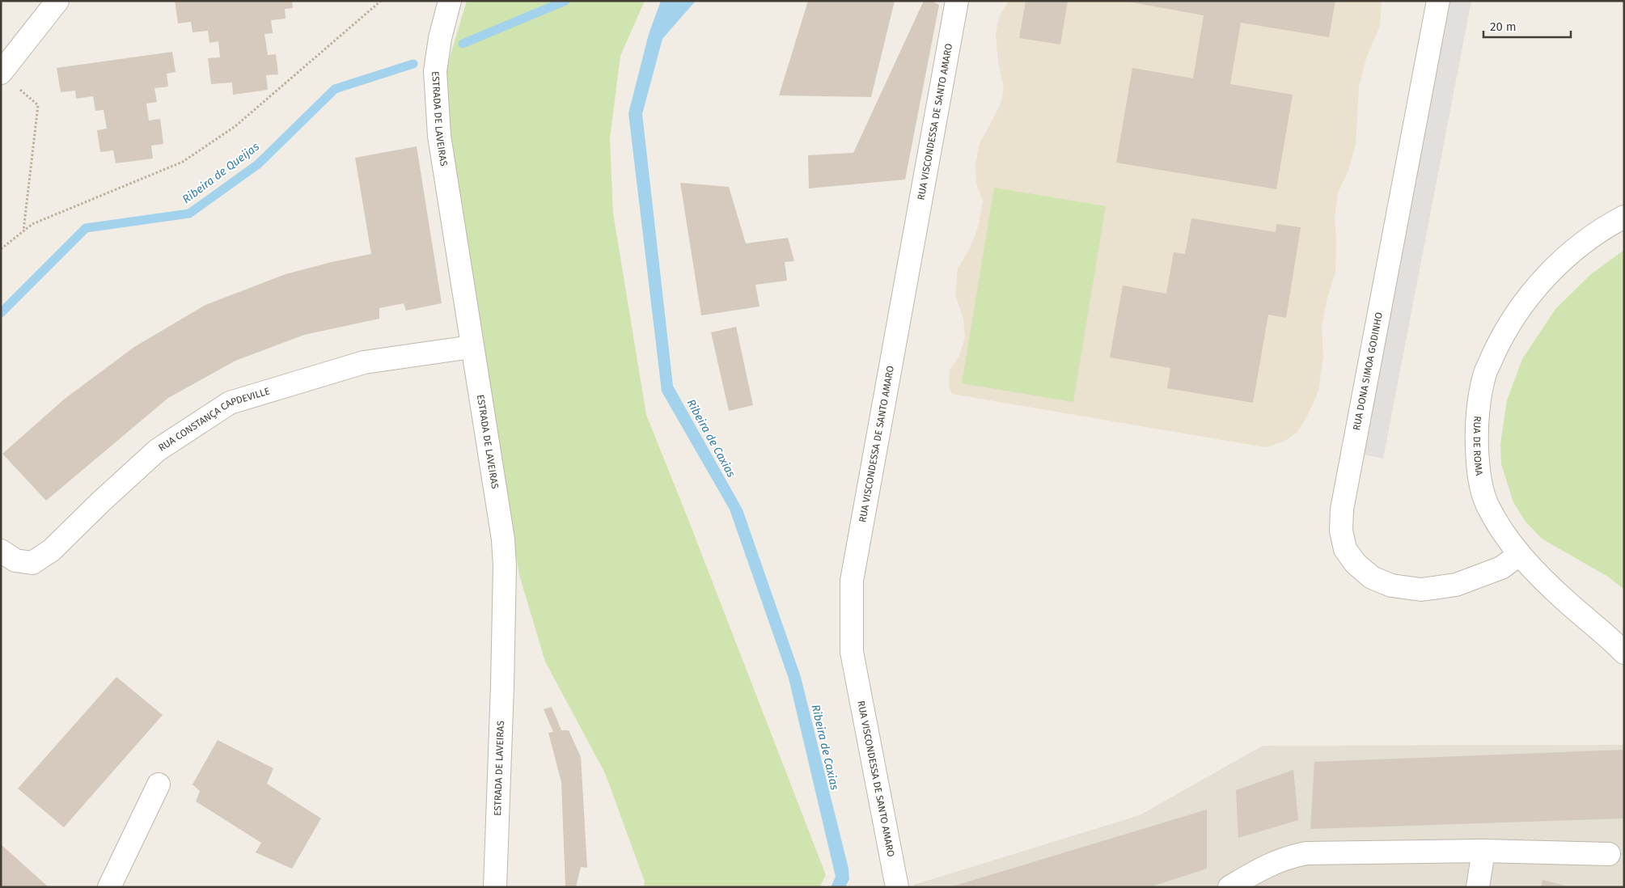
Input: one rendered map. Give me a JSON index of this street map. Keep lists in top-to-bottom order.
{
  "streets": {
    "street": [
      "ESTRADA DE LAVEIRAS",
      "RUA VISCONDESSA DE SANTO AMARO",
      "RUA DONA SIMOA GODINHO",
      "RUA CONSTANÇA CAPDEVILLE",
      "RUA DE ROMA"
    ]
  },
  "crossings": [
    ["ESTRADA DE LAVEIRAS", "RUA CONSTANÇA CAPDEVILLE"],
    ["RUA DONA SIMOA GODINHO", "RUA DE ROMA"]
  ],
  "water": ["Ribeira de Queijas", "Ribeira de Caxias"],
  "scale_bar": "20 m"
}
